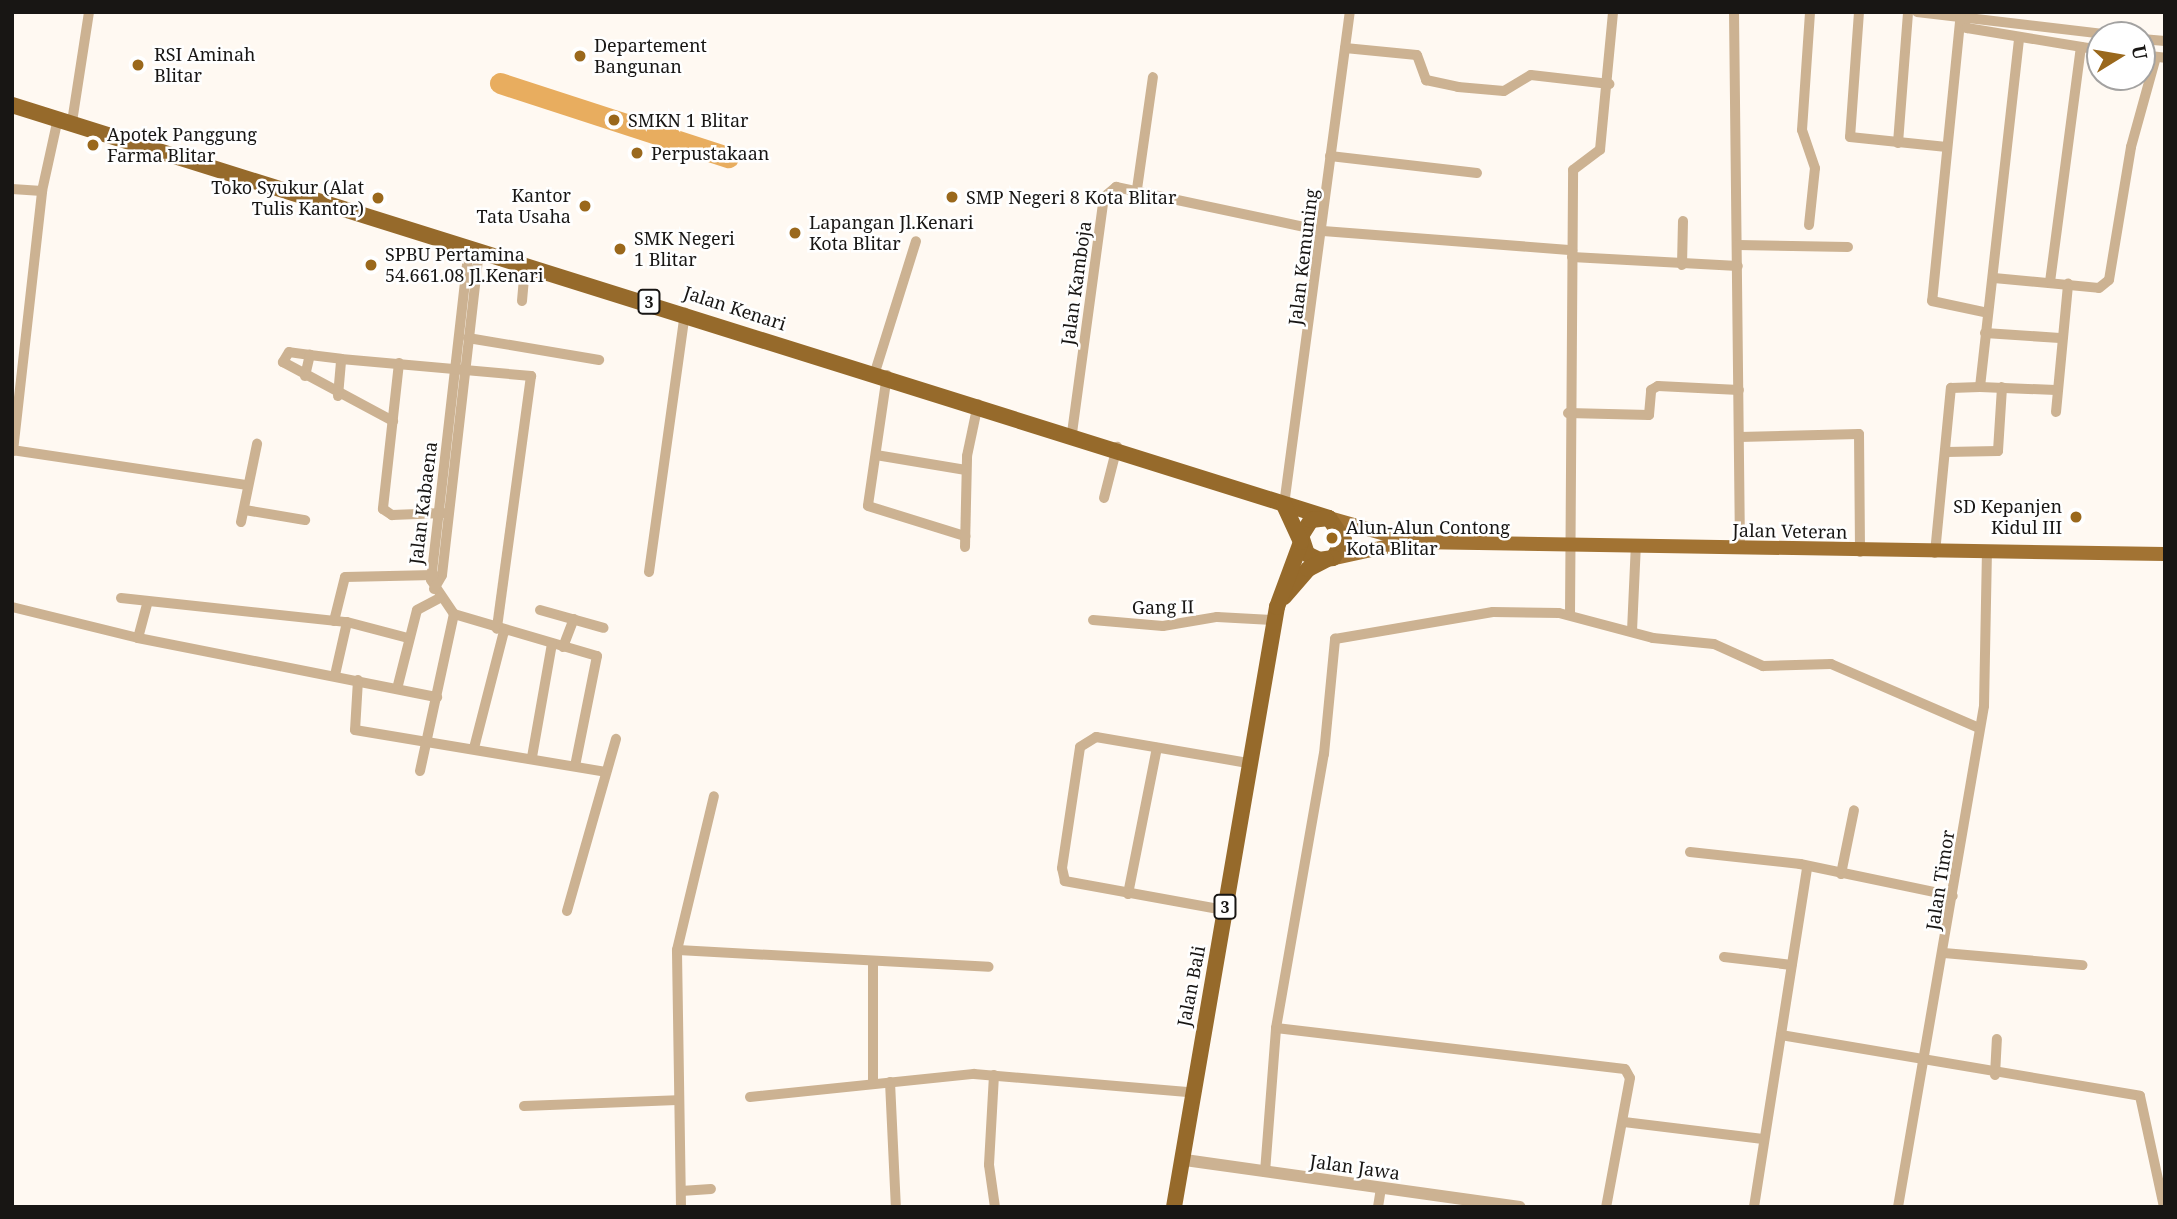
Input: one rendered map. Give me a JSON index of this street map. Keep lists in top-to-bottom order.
{
  "streets": {
    "highway": ["3", "Jalan Kenari", "Jalan Bali"],
    "main road": ["Jalan Veteran"],
    "street": [
      "Jalan Kemuning",
      "Jalan Kamboja",
      "Jalan Kabaena",
      "Gang II",
      "Jalan Timor",
      "Jalan Jawa"
    ]
  },
  "crossings": [
    ["Jalan Kemuning", "Jalan Kamboja"],
    ["Jalan Kemuning", "3"],
    ["Jalan Kemuning", "Jalan Kenari"],
    ["Jalan Kamboja", "Jalan Kenari"],
    ["3", "Jalan Kenari"],
    ["3", "Jalan Veteran"],
    ["3", "Gang II"],
    ["3", "Jalan Bali"],
    ["Jalan Kenari", "Jalan Kabaena"],
    ["Jalan Veteran", "Jalan Timor"],
    ["Gang II", "Jalan Bali"],
    ["Jalan Bali", "Jalan Jawa"]
  ],
  "places": [
    "Departement Bangunan",
    "RSI Aminah Blitar",
    "SMKN 1 Blitar",
    "Apotek Panggung Farma Blitar",
    "Perpustakaan",
    "SMP Negeri 8 Kota Blitar",
    "Toko Syukur (Alat Tulis Kantor)",
    "Kantor Tata Usaha",
    "Lapangan Jl.Kenari Kota Blitar",
    "SMK Negeri 1 Blitar",
    "SPBU Pertamina 54.661.08 Jl.Kenari",
    "SD Kepanjen Kidul III",
    "Alun-Alun Contong Kota Blitar"
  ],
  "north": "right"
}
